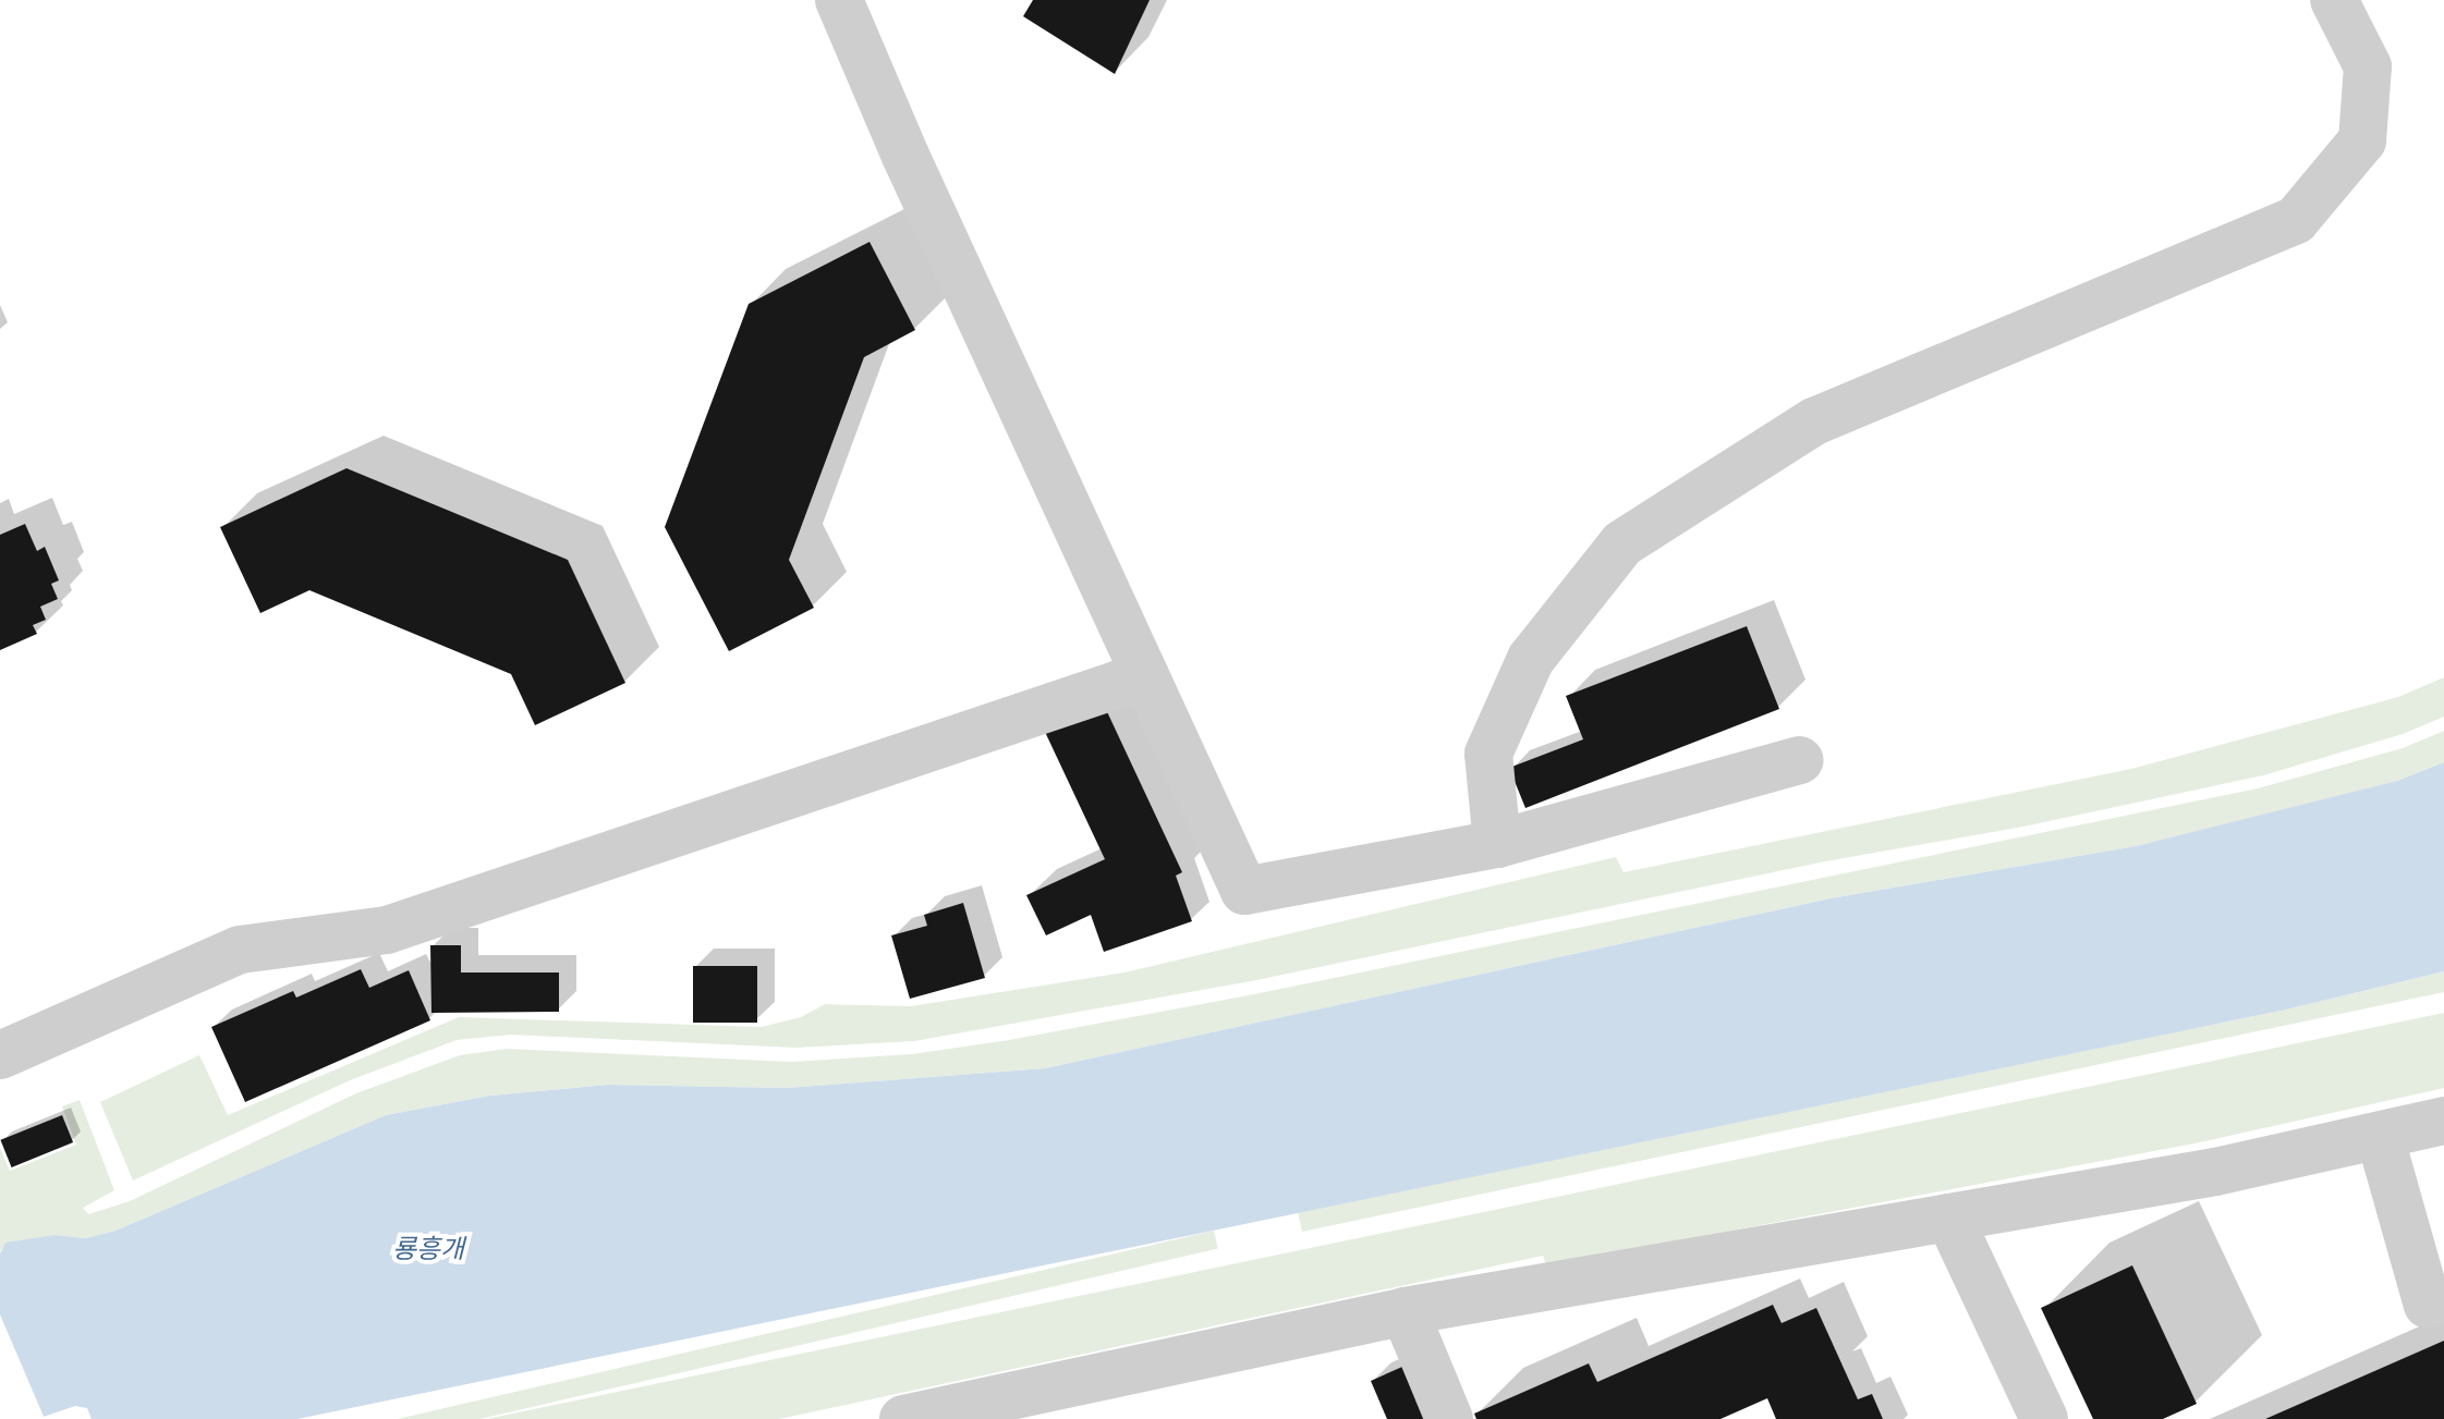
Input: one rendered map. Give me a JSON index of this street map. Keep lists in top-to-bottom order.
{
  "water": ["룡흥개"]
}
